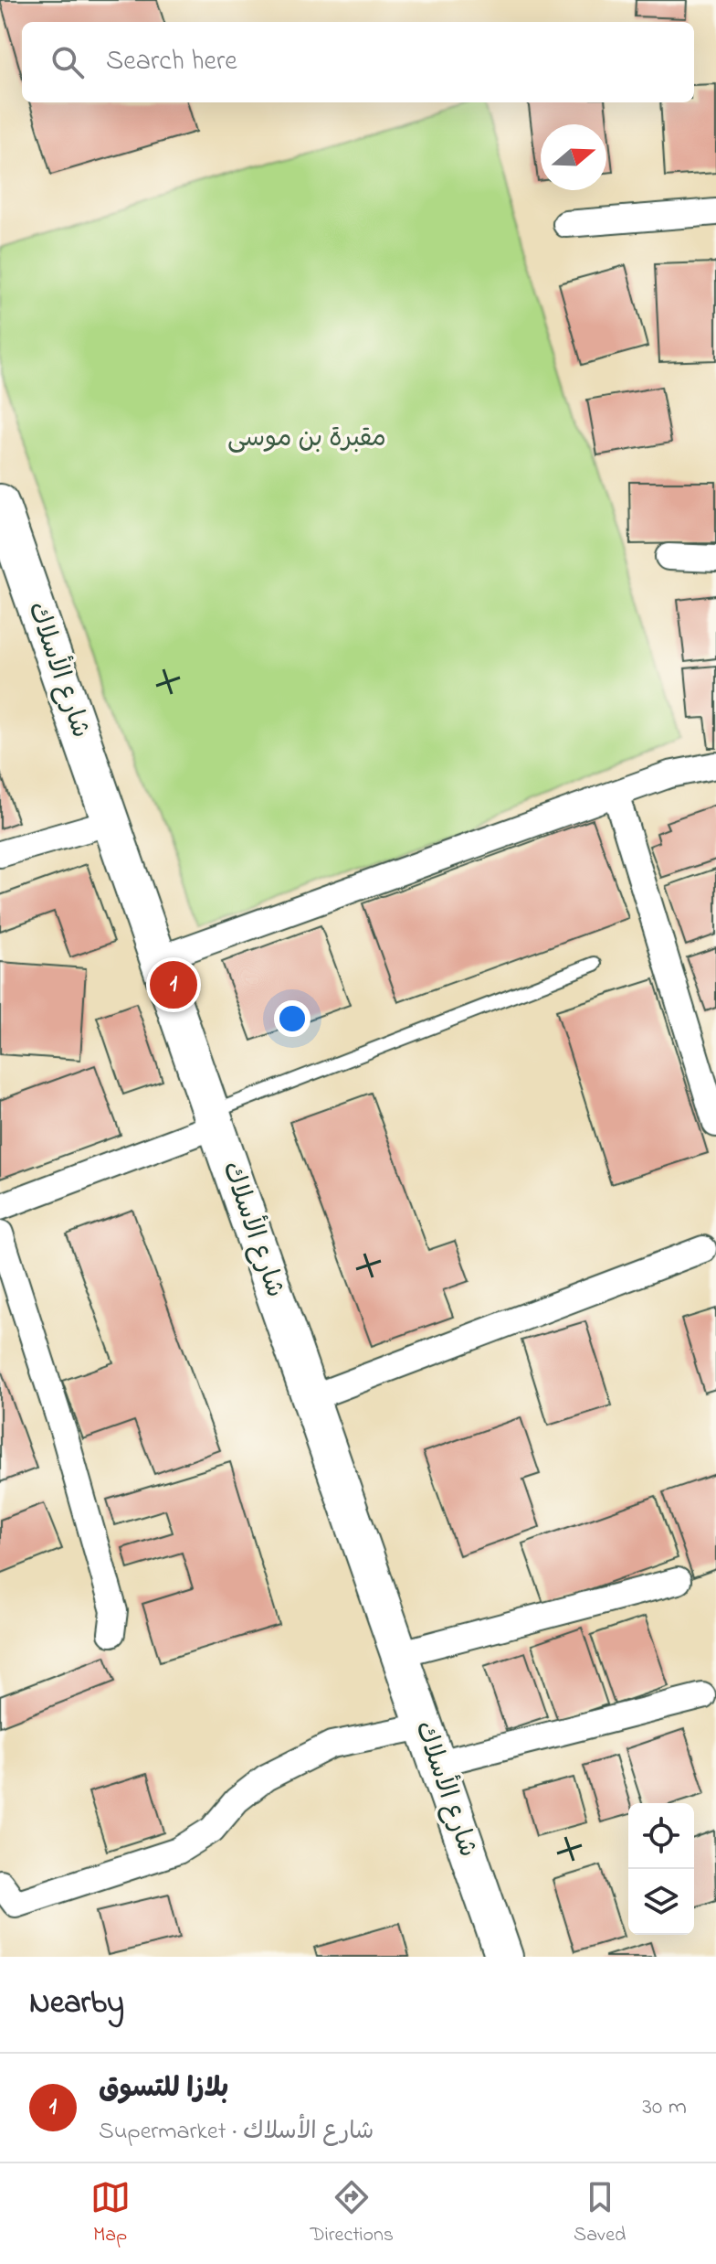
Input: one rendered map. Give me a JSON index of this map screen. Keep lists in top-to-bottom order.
{
  "streets": {
    "street": ["شارع الأسلاك"]
  },
  "parks": ["مقبرة بن موسى"],
  "north": "right",
  "page": {
    "search": "Search here",
    "pins": "1",
    "heading": "Nearby",
    "list": [
      {
        "mark": "1",
        "name": "بلازا للتسوق",
        "note": "Supermarket · شارع الأسلاك",
        "value": "30 m"
      }
    ],
    "nav": ["Map", "Directions", "Saved"]
  }
}
